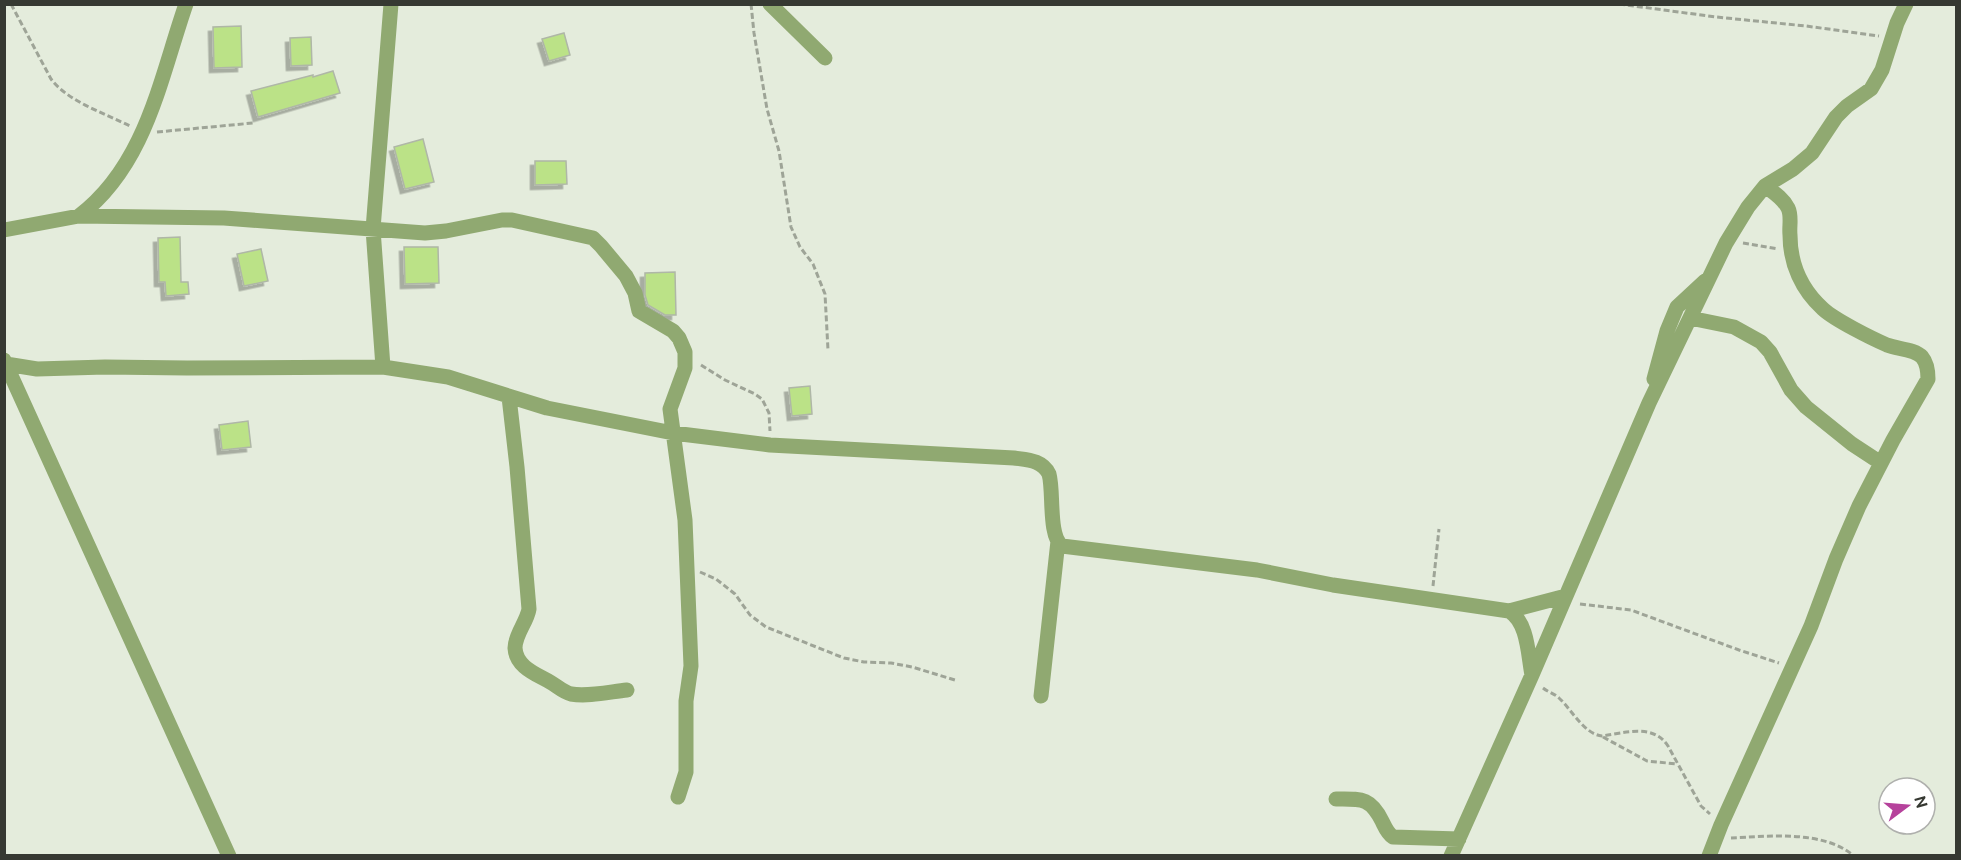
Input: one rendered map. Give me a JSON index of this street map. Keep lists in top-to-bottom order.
{
  "north": "right"
}
